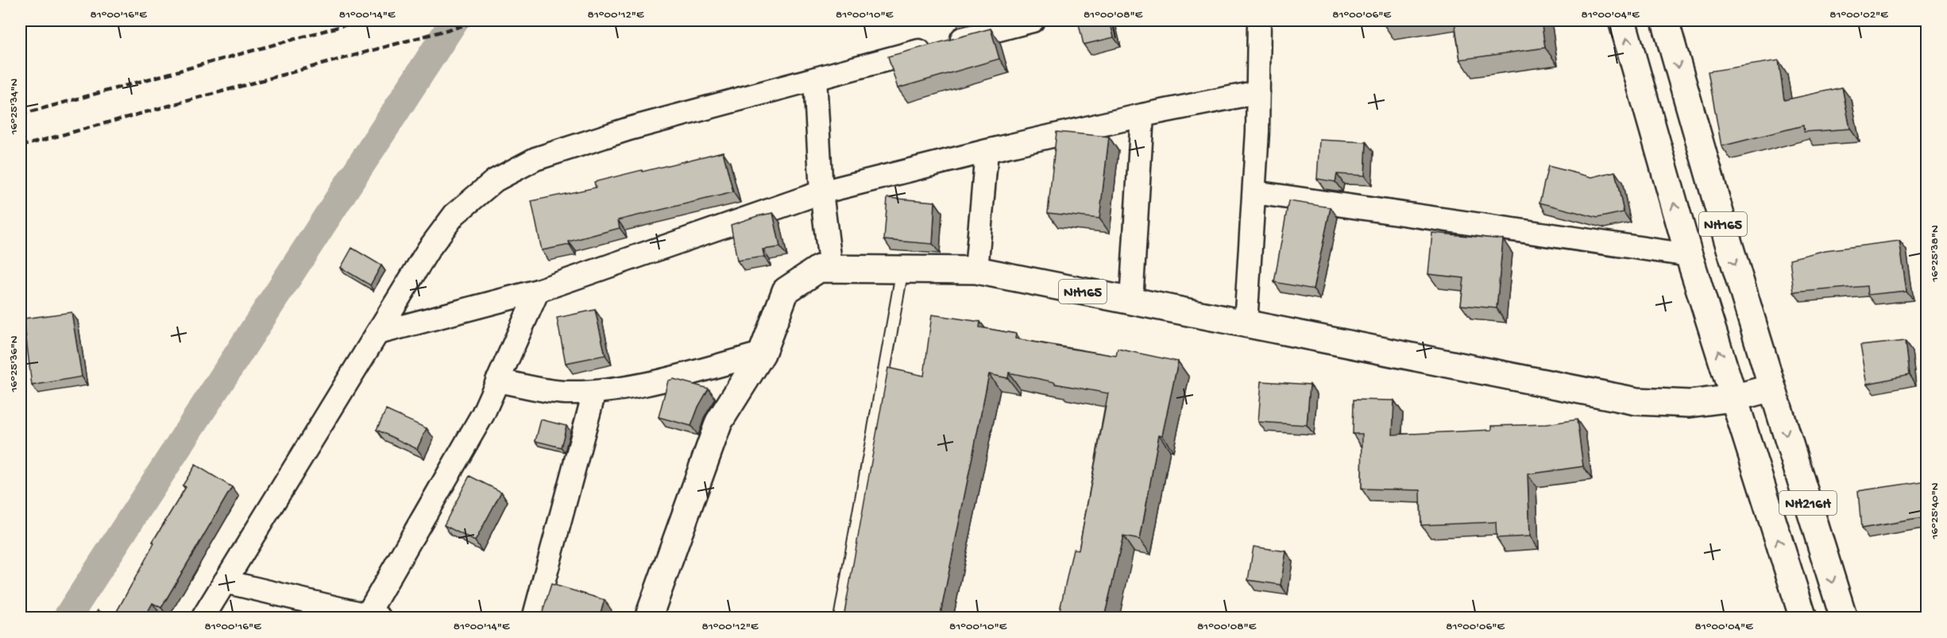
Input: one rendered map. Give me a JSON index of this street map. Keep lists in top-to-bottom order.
{
  "streets": {
    "highway": ["NH165", "NH216H"]
  },
  "crossings": [
    ["NH165", "NH216H"]
  ],
  "coordinates": [
    "81°00'16\"E",
    "81°00'14\"E",
    "81°00'12\"E",
    "81°00'10\"E",
    "81°00'08\"E",
    "81°00'06\"E",
    "81°00'04\"E",
    "81°00'02\"E",
    "16°25'34\"N",
    "16°25'38\"N",
    "16°25'36\"N",
    "16°25'40\"N"
  ]
}
